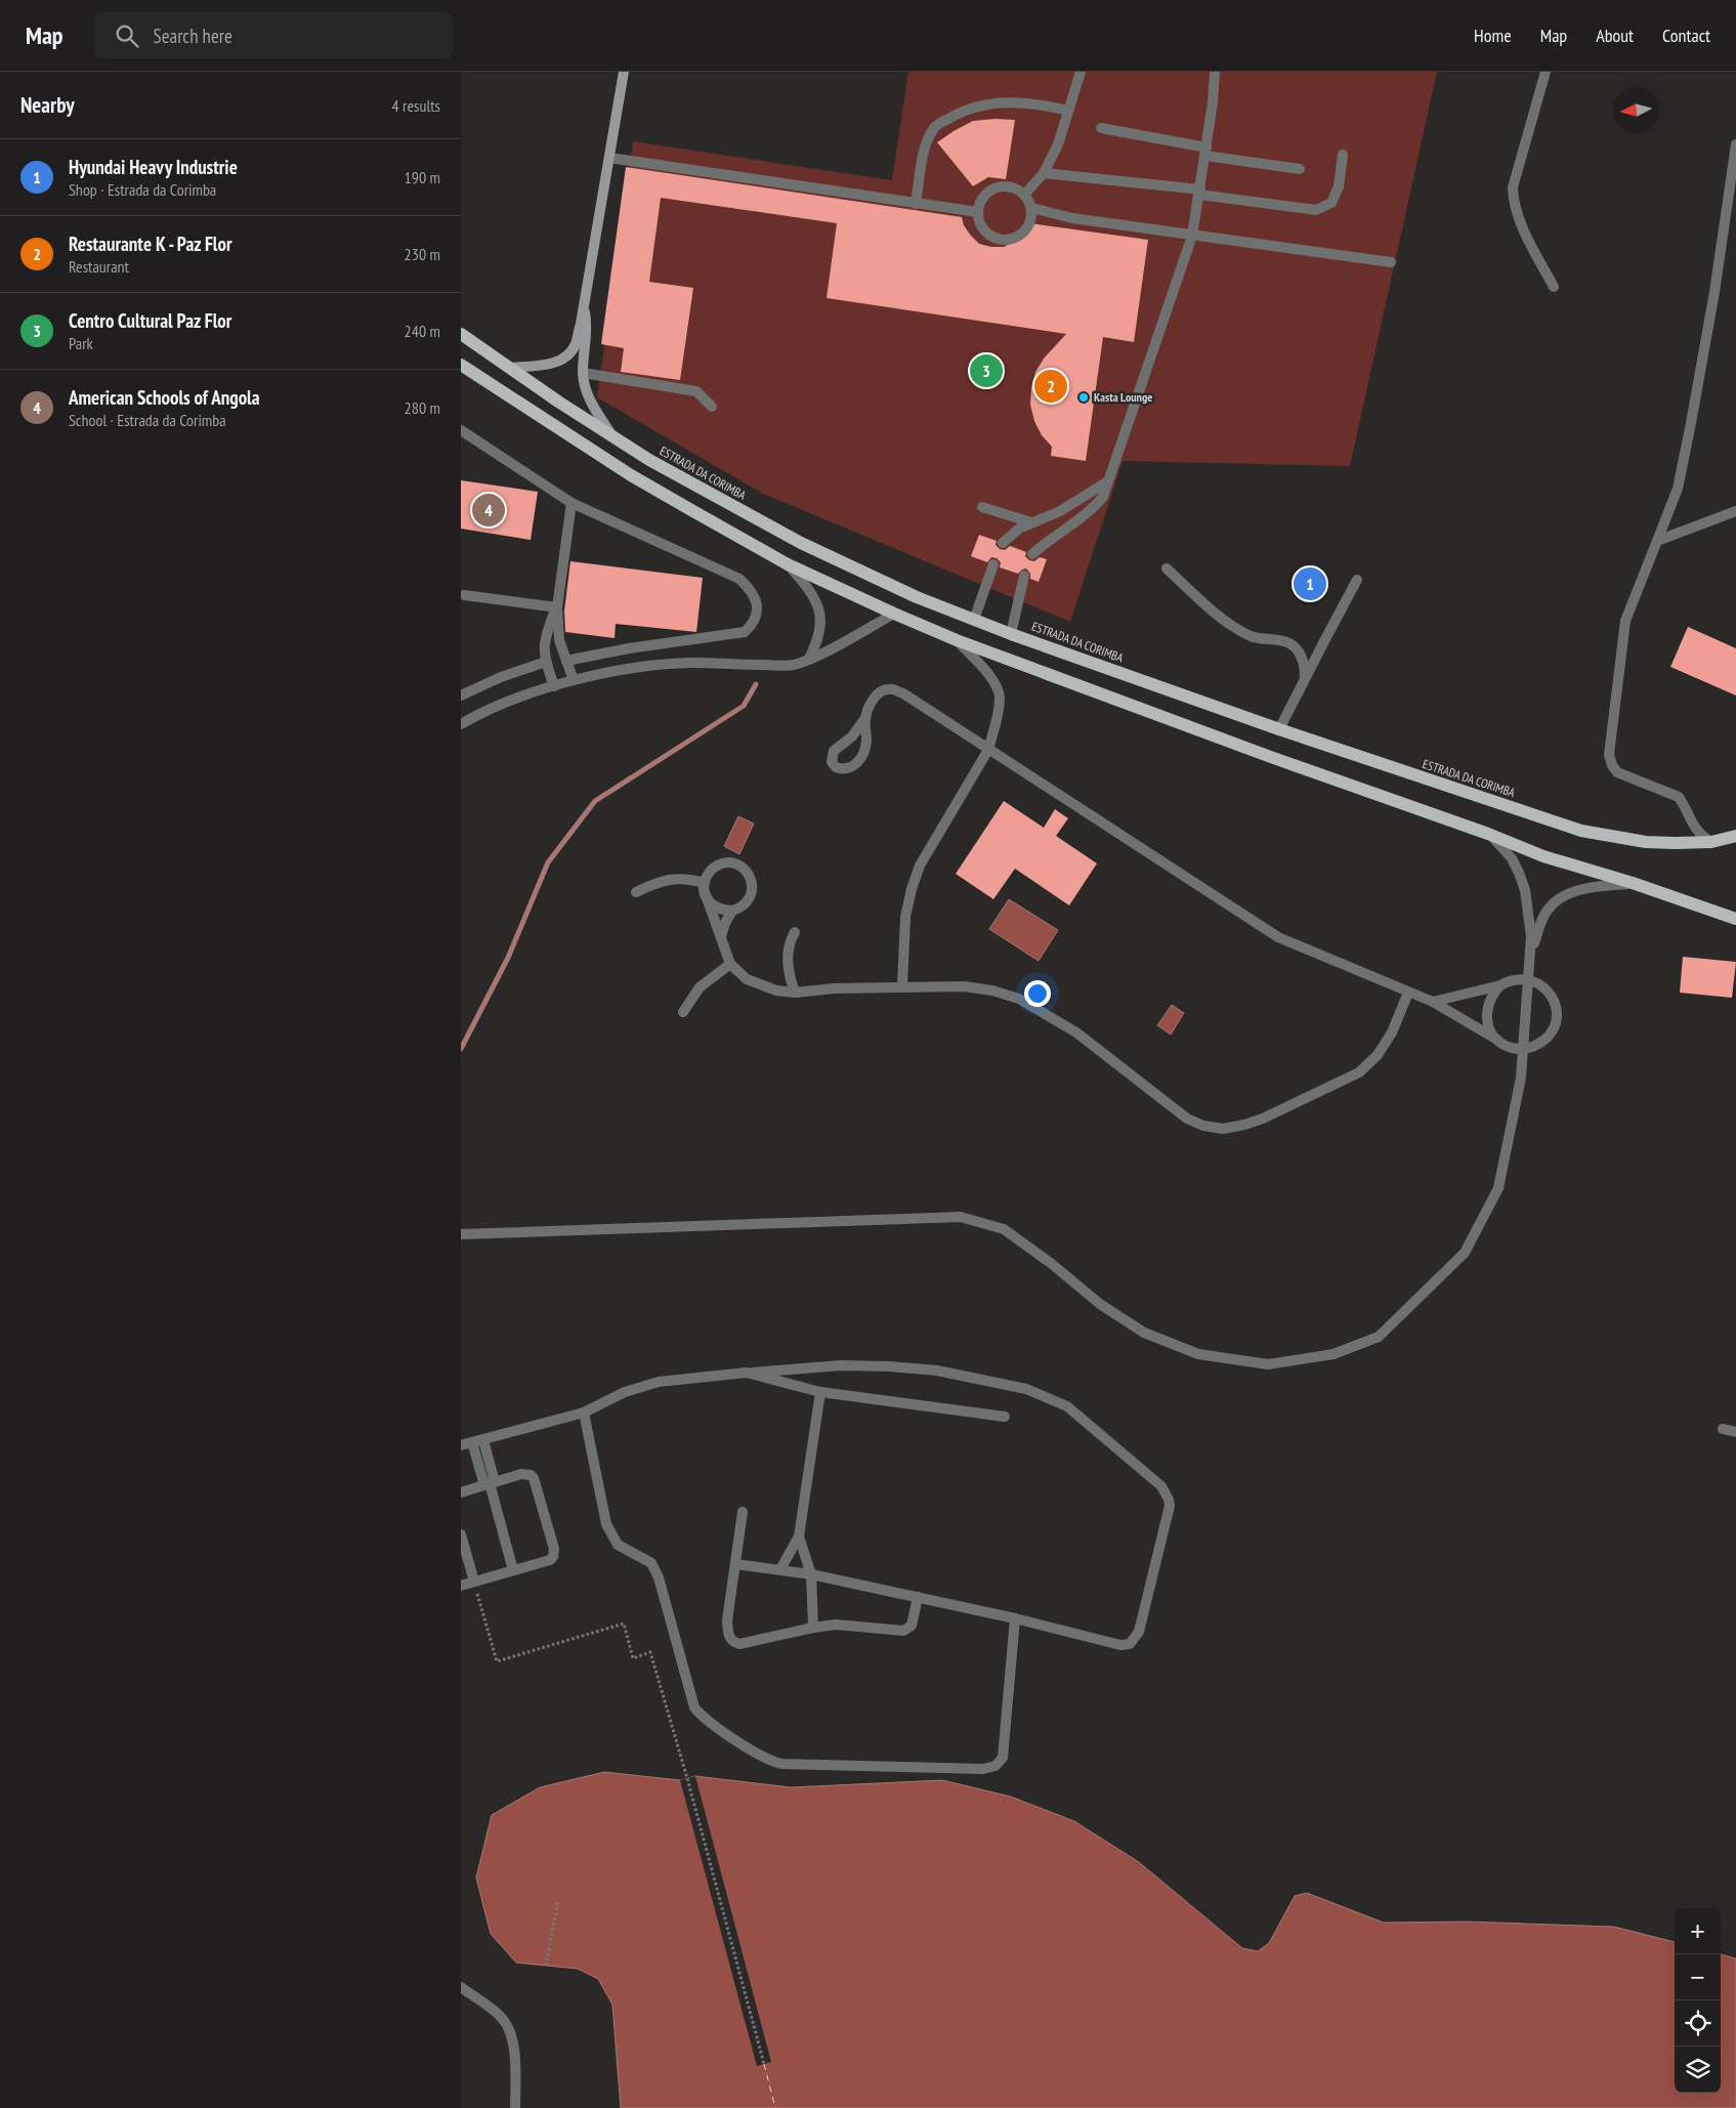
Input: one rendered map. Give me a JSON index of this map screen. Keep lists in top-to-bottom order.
{
  "streets": {
    "main road": ["ESTRADA DA CORIMBA"]
  },
  "places": ["Kasta Lounge"],
  "north": "left",
  "page": {
    "header": "Map",
    "search": "Search here",
    "nav": [
      "Home",
      "Map",
      "About",
      "Contact"
    ],
    "heading": ["Nearby", "4 results"],
    "list": [
      {
        "mark": "1",
        "name": "Hyundai Heavy Industrie",
        "note": "Shop · Estrada da Corimba",
        "value": "190 m"
      },
      {
        "mark": "2",
        "name": "Restaurante K - Paz Flor",
        "note": "Restaurant",
        "value": "230 m"
      },
      {
        "mark": "3",
        "name": "Centro Cultural Paz Flor",
        "note": "Park",
        "value": "240 m"
      },
      {
        "mark": "4",
        "name": "American Schools of Angola",
        "note": "School · Estrada da Corimba",
        "value": "280 m"
      }
    ],
    "pins": [
      "3",
      "2",
      "4",
      "1"
    ],
    "map_buttons": ["+", "−"]
  }
}
